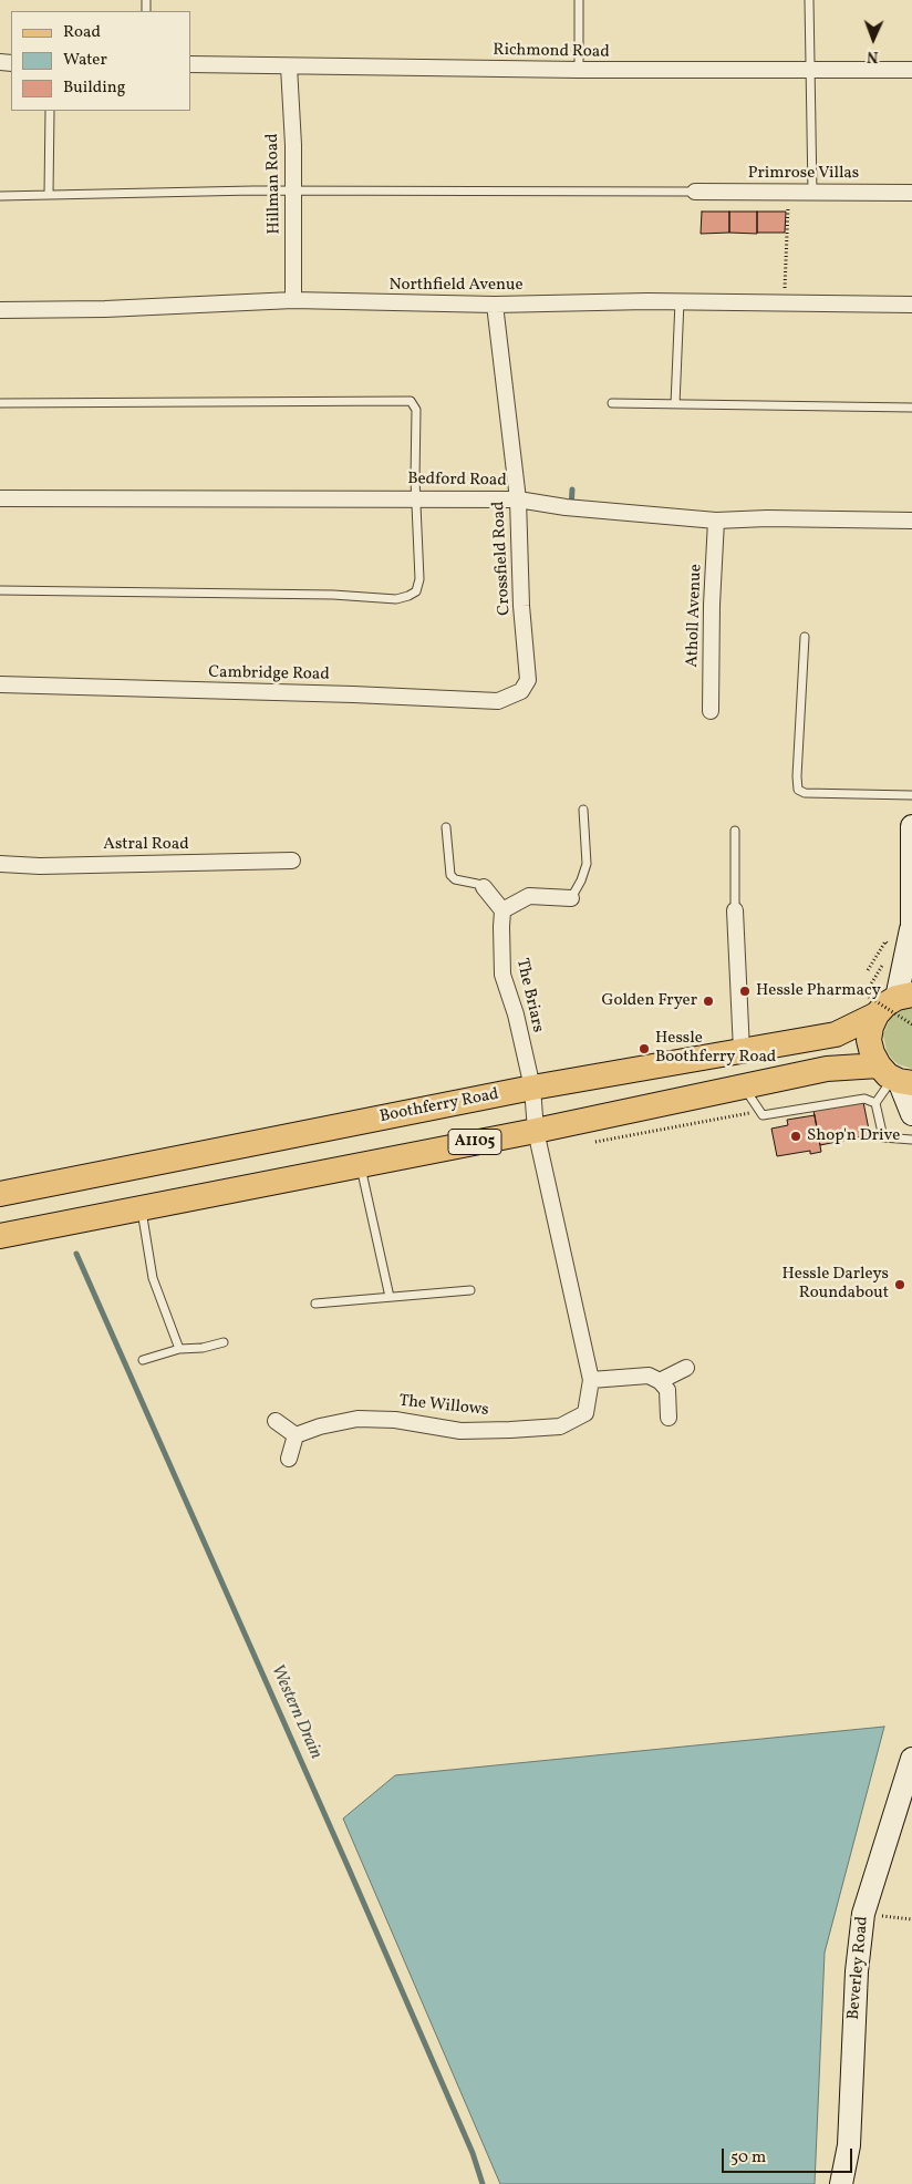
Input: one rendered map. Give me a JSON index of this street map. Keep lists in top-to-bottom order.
{
  "streets": {
    "main road": ["Boothferry Road", "A1105", "Beverley Road"],
    "street": [
      "Richmond Road",
      "Primrose Villas",
      "Hillman Road",
      "Northfield Avenue",
      "Bedford Road",
      "Crossfield Road",
      "Atholl Avenue",
      "Cambridge Road",
      "Astral Road",
      "The Briars",
      "The Willows"
    ]
  },
  "crossings": [
    ["Richmond Road", "Hillman Road"],
    ["Hillman Road", "Northfield Avenue"],
    ["Northfield Avenue", "Crossfield Road"],
    ["Bedford Road", "Crossfield Road"],
    ["Bedford Road", "Atholl Avenue"],
    ["Crossfield Road", "Cambridge Road"],
    ["The Briars", "Boothferry Road"],
    ["The Briars", "A1105"],
    ["The Briars", "The Willows"],
    ["A1105", "The Willows"]
  ],
  "water": ["Western Drain"],
  "places": [
    "Hessle Pharmacy",
    "Golden Fryer",
    "Hessle Boothferry Road",
    "Shop'n Drive",
    "Hessle Darleys Roundabout"
  ],
  "legend": ["Road", "Water", "Building"],
  "scale_bar": "50 m",
  "north": "bottom"
}
